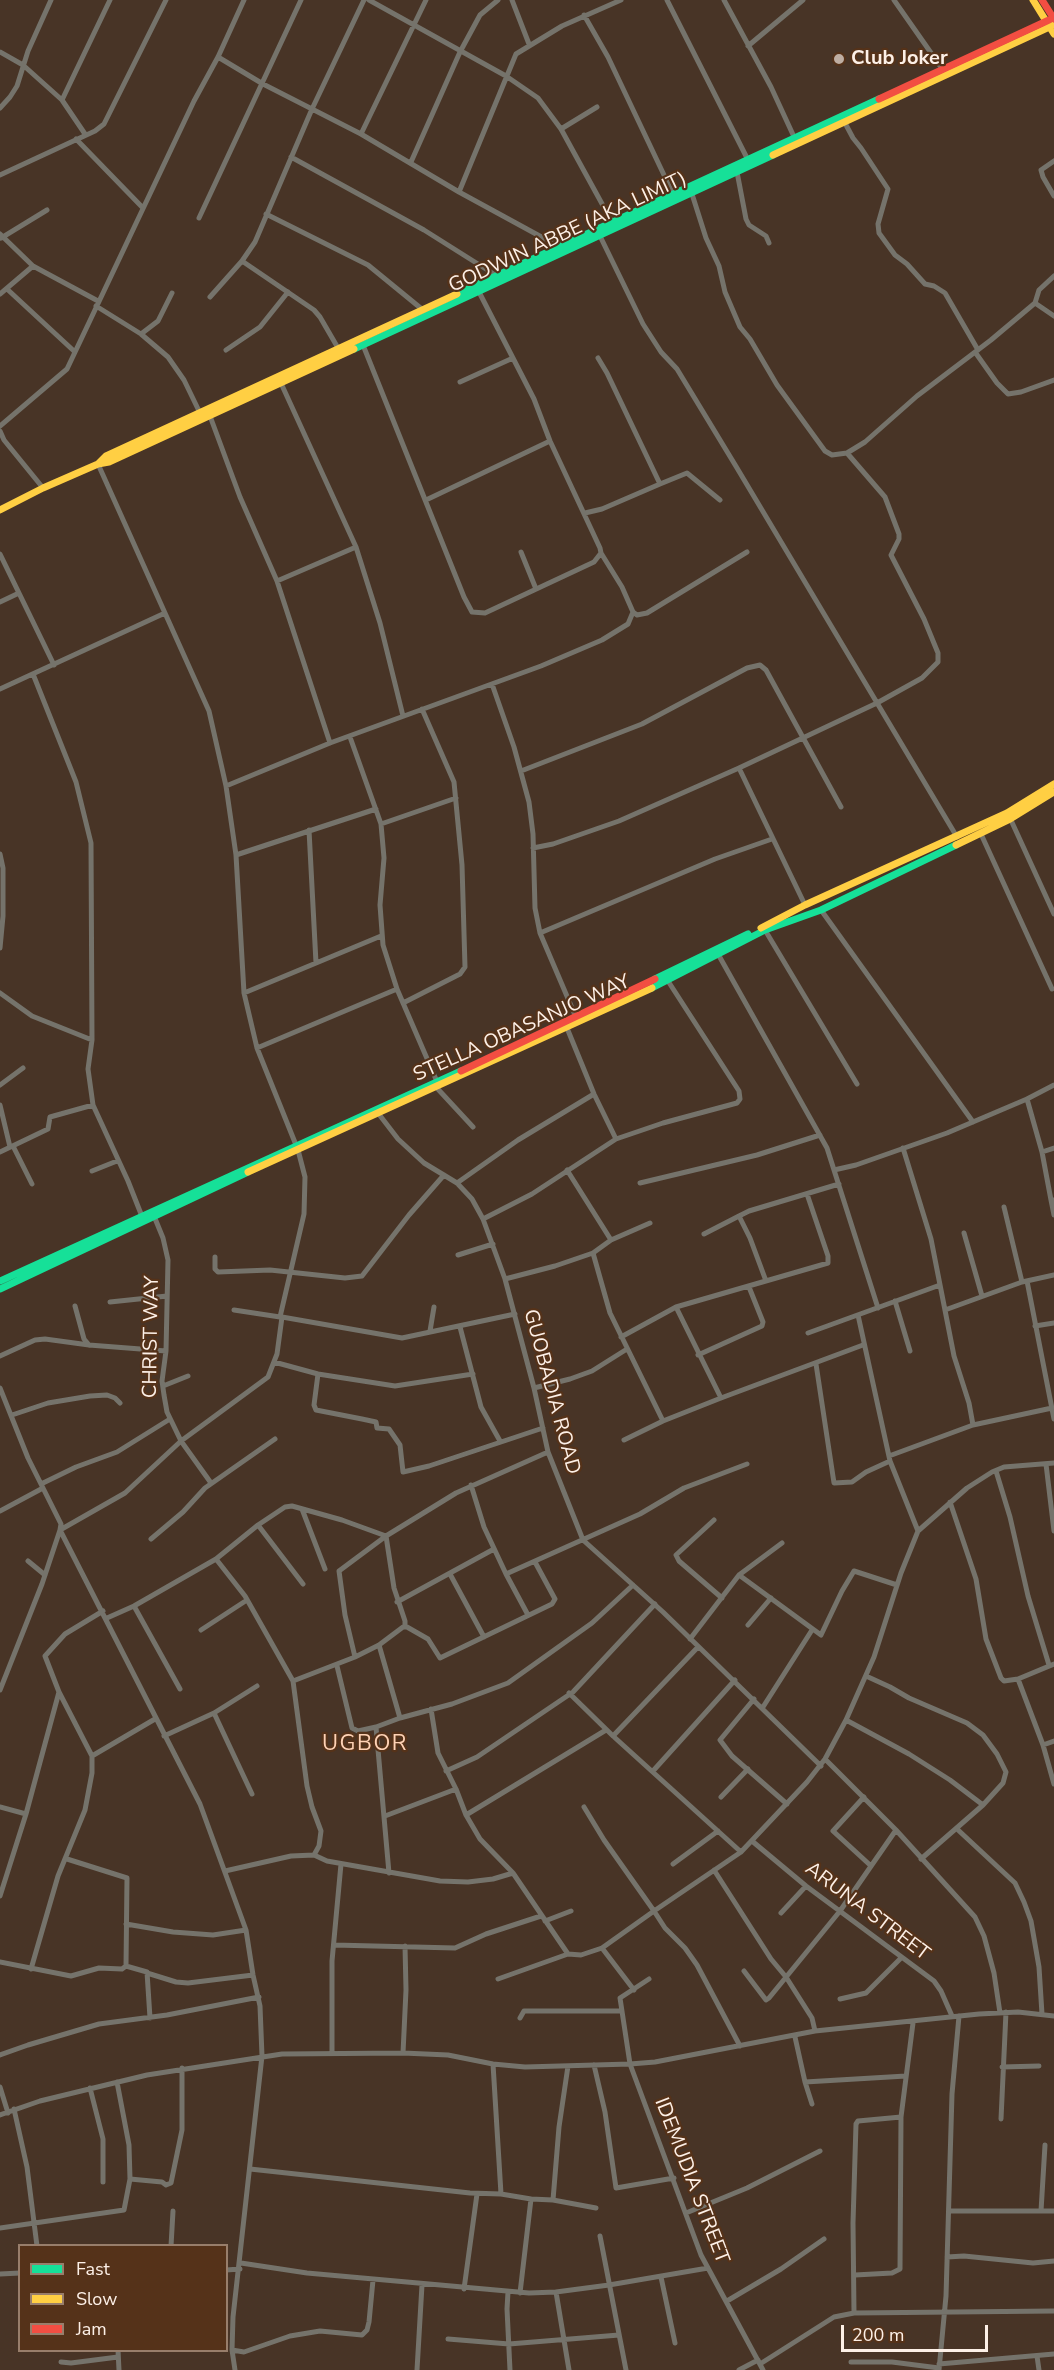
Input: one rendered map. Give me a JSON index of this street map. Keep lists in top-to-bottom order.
{
  "streets": {
    "main road": ["GODWIN ABBE (AKA LIMIT)", "STELLA OBASANJO WAY"],
    "street": [
      "CHRIST WAY",
      "GUOBADIA ROAD",
      "ARUNA STREET",
      "IDEMUDIA STREET"
    ]
  },
  "crossings": [
    ["STELLA OBASANJO WAY", "CHRIST WAY"],
    ["STELLA OBASANJO WAY", "GUOBADIA ROAD"]
  ],
  "districts": ["UGBOR"],
  "places": ["Club Joker"],
  "legend": ["Fast", "Slow", "Jam"],
  "scale_bar": "200 m"
}
